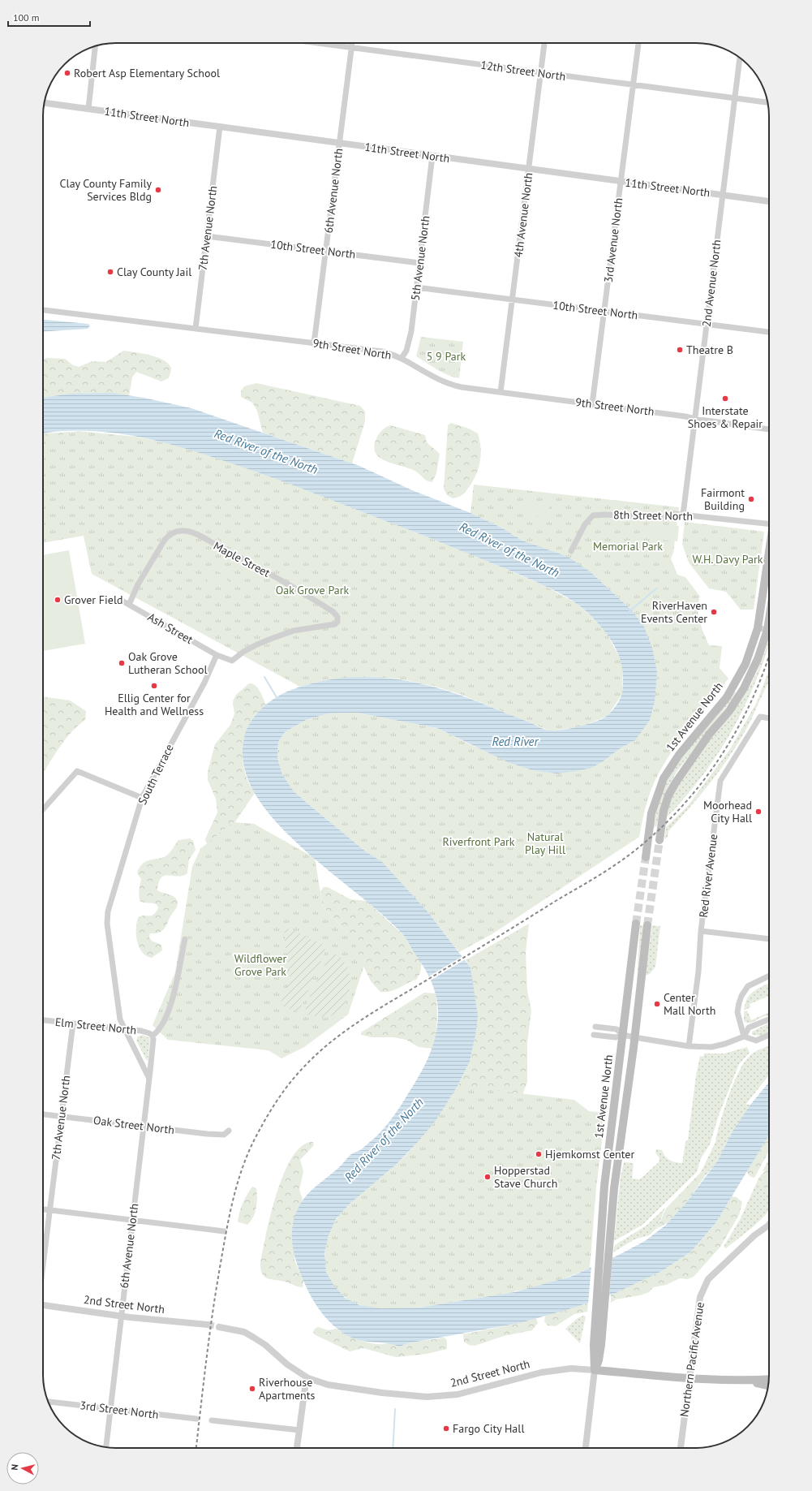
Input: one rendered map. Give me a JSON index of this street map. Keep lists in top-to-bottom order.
{
  "streets": {
    "main road": ["1st Avenue North", "2nd Street North"],
    "street": [
      "12th Street North",
      "11th Street North",
      "6th Avenue North",
      "4th Avenue North",
      "7th Avenue North",
      "3rd Avenue North",
      "10th Street North",
      "5th Avenue North",
      "2nd Avenue North",
      "9th Street North",
      "8th Street North",
      "Maple Street",
      "Ash Street",
      "South Terrace",
      "Red River Avenue",
      "Elm Street North",
      "Oak Street North",
      "Northern Pacific Avenue",
      "3rd Street North"
    ]
  },
  "crossings": [
    ["12th Street North", "6th Avenue North"],
    ["12th Street North", "4th Avenue North"],
    ["12th Street North", "3rd Avenue North"],
    ["12th Street North", "2nd Avenue North"],
    ["11th Street North", "6th Avenue North"],
    ["11th Street North", "4th Avenue North"],
    ["11th Street North", "7th Avenue North"],
    ["11th Street North", "3rd Avenue North"],
    ["11th Street North", "5th Avenue North"],
    ["11th Street North", "2nd Avenue North"],
    ["6th Avenue North", "10th Street North"],
    ["6th Avenue North", "9th Street North"],
    ["6th Avenue North", "Elm Street North"],
    ["6th Avenue North", "Oak Street North"],
    ["6th Avenue North", "2nd Street North"],
    ["6th Avenue North", "3rd Street North"],
    ["4th Avenue North", "10th Street North"],
    ["4th Avenue North", "9th Street North"],
    ["7th Avenue North", "10th Street North"],
    ["7th Avenue North", "9th Street North"],
    ["7th Avenue North", "Elm Street North"],
    ["7th Avenue North", "Oak Street North"],
    ["3rd Avenue North", "10th Street North"],
    ["3rd Avenue North", "9th Street North"],
    ["10th Street North", "5th Avenue North"],
    ["10th Street North", "2nd Avenue North"],
    ["5th Avenue North", "9th Street North"],
    ["2nd Avenue North", "9th Street North"],
    ["2nd Avenue North", "8th Street North"],
    ["Maple Street", "Ash Street"],
    ["Maple Street", "South Terrace"],
    ["Ash Street", "South Terrace"],
    ["1st Avenue North", "2nd Street North"],
    ["South Terrace", "Elm Street North"],
    ["2nd Street North", "Northern Pacific Avenue"]
  ],
  "water": ["Red River of the North", "Red River"],
  "parks": [
    "5 9 Park",
    "Memorial Park",
    "W.H. Davy Park",
    "Oak Grove Park",
    "Natural Play Hill",
    "Riverfront Park",
    "Wildflower Grove Park"
  ],
  "places": [
    "Robert Asp Elementary School",
    "Clay County Family Services Bldg",
    "Clay County Jail",
    "Theatre B",
    "Interstate Shoes & Repair",
    "Fairmont Building",
    "Grover Field",
    "RiverHaven Events Center",
    "Oak Grove Lutheran School",
    "Ellig Center for Health and Wellness",
    "Moorhead City Hall",
    "Center Mall North",
    "Hjemkomst Center",
    "Hopperstad Stave Church",
    "Riverhouse Apartments",
    "Fargo City Hall"
  ],
  "scale_bar": "100 m",
  "north": "left"
}
